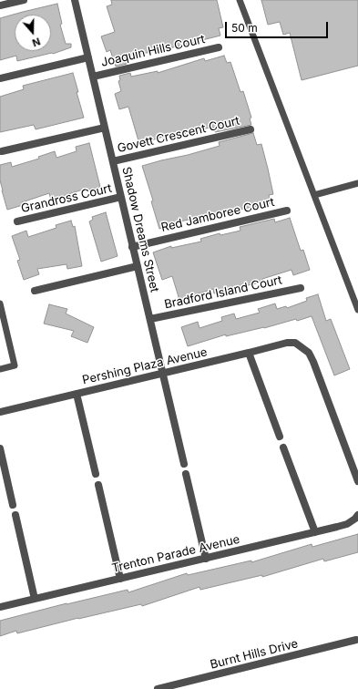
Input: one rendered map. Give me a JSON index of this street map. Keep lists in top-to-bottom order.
{
  "streets": {
    "street": [
      "Joaquin Hills Court",
      "Govett Crescent Court",
      "Grandross Court",
      "Red Jamboree Court",
      "Shadow Dreams Street",
      "Bradford Island Court",
      "Pershing Plaza Avenue",
      "Trenton Parade Avenue",
      "Burnt Hills Drive"
    ]
  },
  "crossings": [
    ["Joaquin Hills Court", "Shadow Dreams Street"],
    ["Govett Crescent Court", "Shadow Dreams Street"],
    ["Grandross Court", "Shadow Dreams Street"],
    ["Red Jamboree Court", "Shadow Dreams Street"],
    ["Shadow Dreams Street", "Bradford Island Court"],
    ["Shadow Dreams Street", "Pershing Plaza Avenue"]
  ],
  "scale_bar": "50 m",
  "north": "bottom"
}
